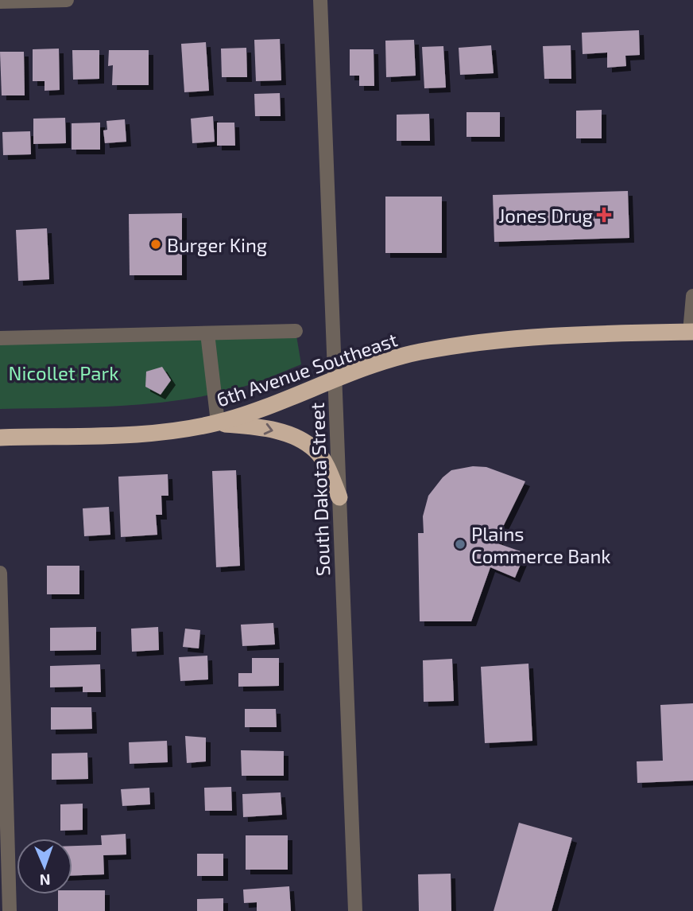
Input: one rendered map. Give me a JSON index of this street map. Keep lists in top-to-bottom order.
{
  "streets": {
    "highway": ["6th Avenue Southeast"],
    "street": ["South Dakota Street"]
  },
  "crossings": [
    ["6th Avenue Southeast", "South Dakota Street"]
  ],
  "parks": ["Nicollet Park"],
  "places": {
    "health": ["Jones Drug"],
    "other": ["Burger King", "Plains Commerce Bank"]
  },
  "north": "bottom"
}
